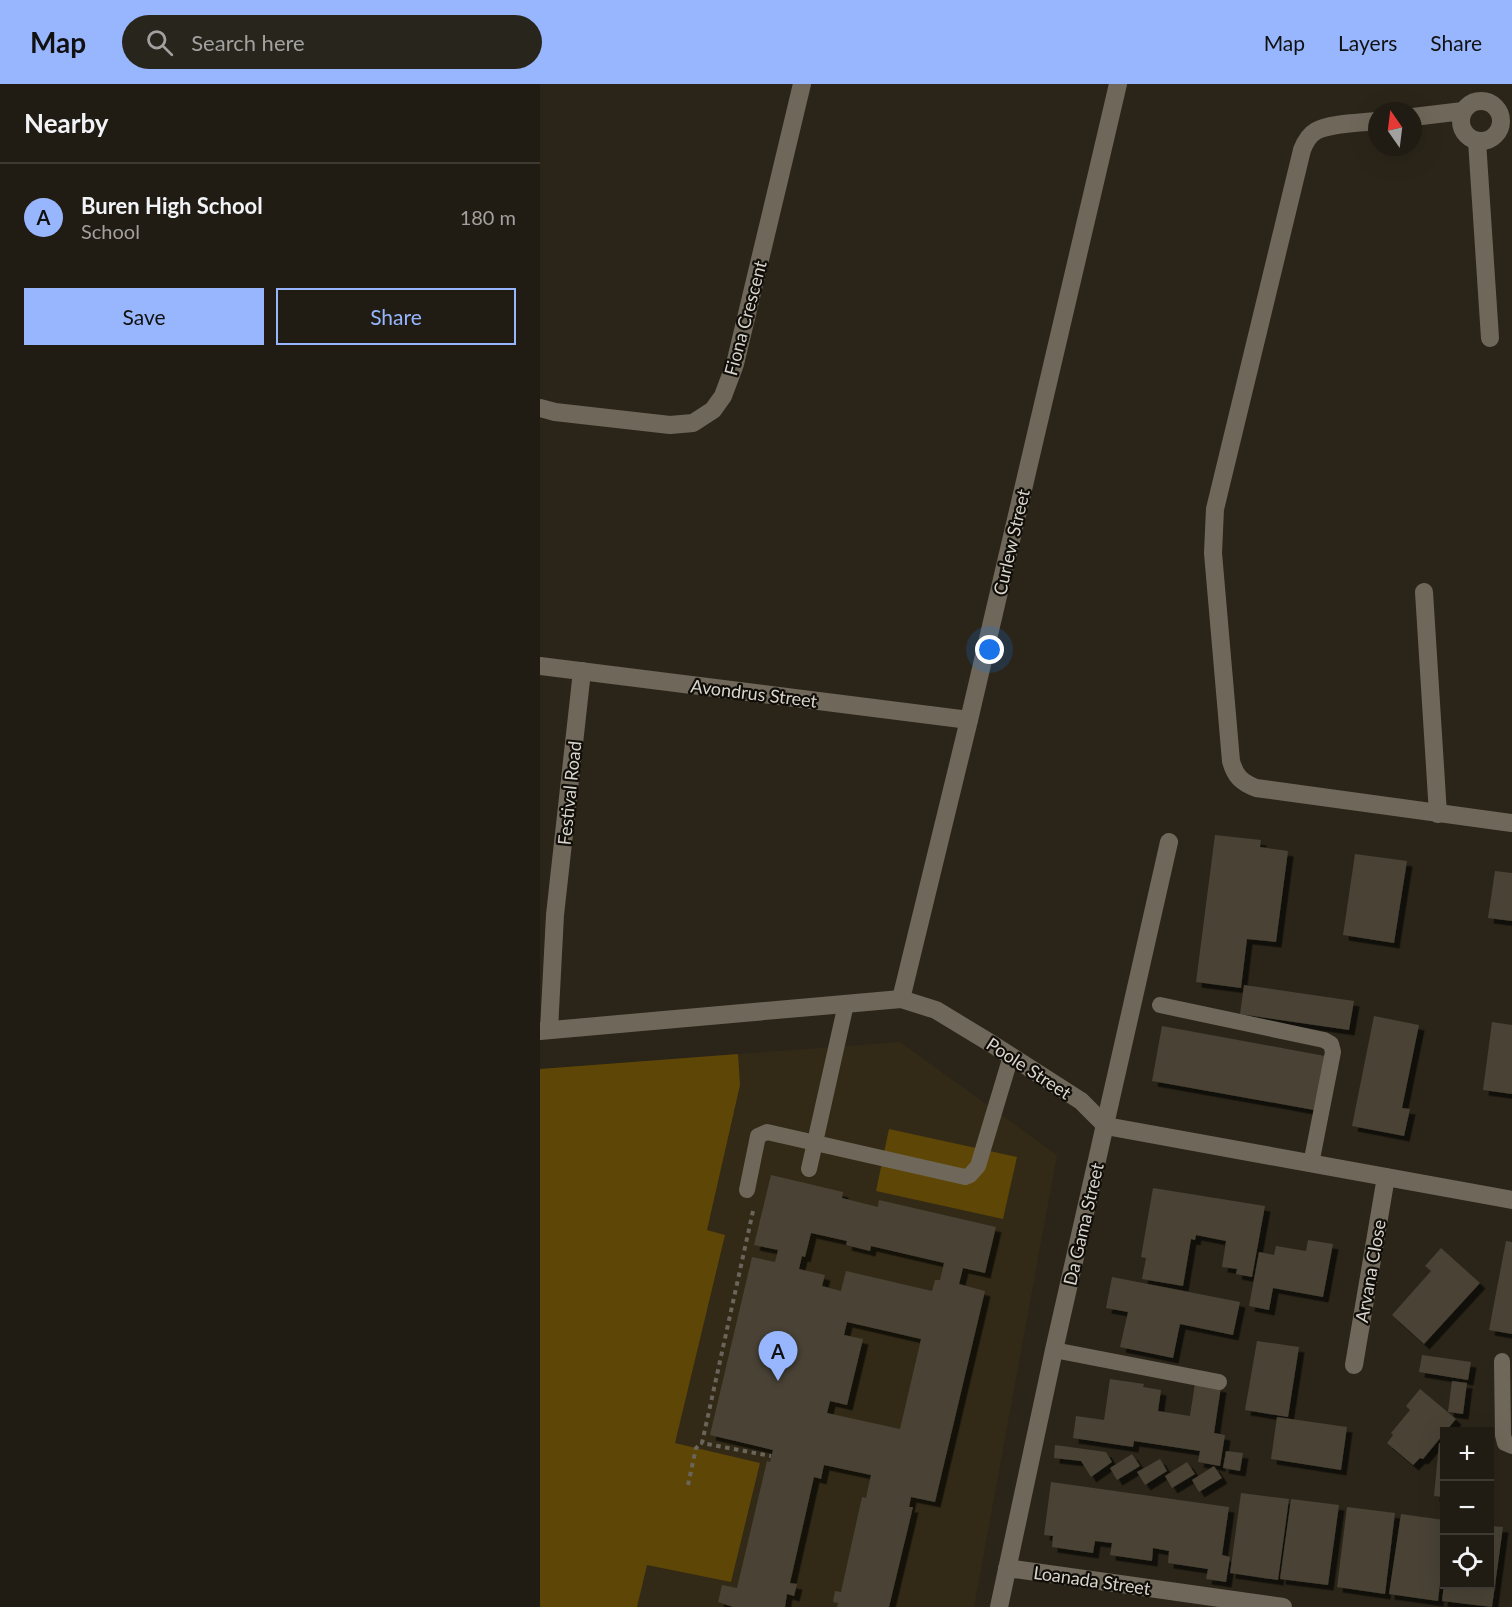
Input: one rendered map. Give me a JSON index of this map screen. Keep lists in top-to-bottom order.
{
  "streets": {
    "street": [
      "Fiona Crescent",
      "Curlew Street",
      "Avondrus Street",
      "Festival Road",
      "Poole Street",
      "Da Gama Street",
      "Arvana Close",
      "Loanada Street"
    ]
  },
  "crossings": [
    ["Curlew Street", "Avondrus Street"],
    ["Curlew Street", "Poole Street"],
    ["Avondrus Street", "Festival Road"],
    ["Festival Road", "Poole Street"],
    ["Poole Street", "Da Gama Street"],
    ["Da Gama Street", "Loanada Street"]
  ],
  "north": "top",
  "page": {
    "header": "Map",
    "search": "Search here",
    "nav": ["Map", "Layers", "Share"],
    "heading": "Nearby",
    "list": [
      {
        "mark": "A",
        "name": "Buren High School",
        "note": "School",
        "value": "180 m"
      }
    ],
    "buttons": ["Save", "Share"],
    "pins": "A",
    "map_buttons": ["+", "−"]
  }
}
